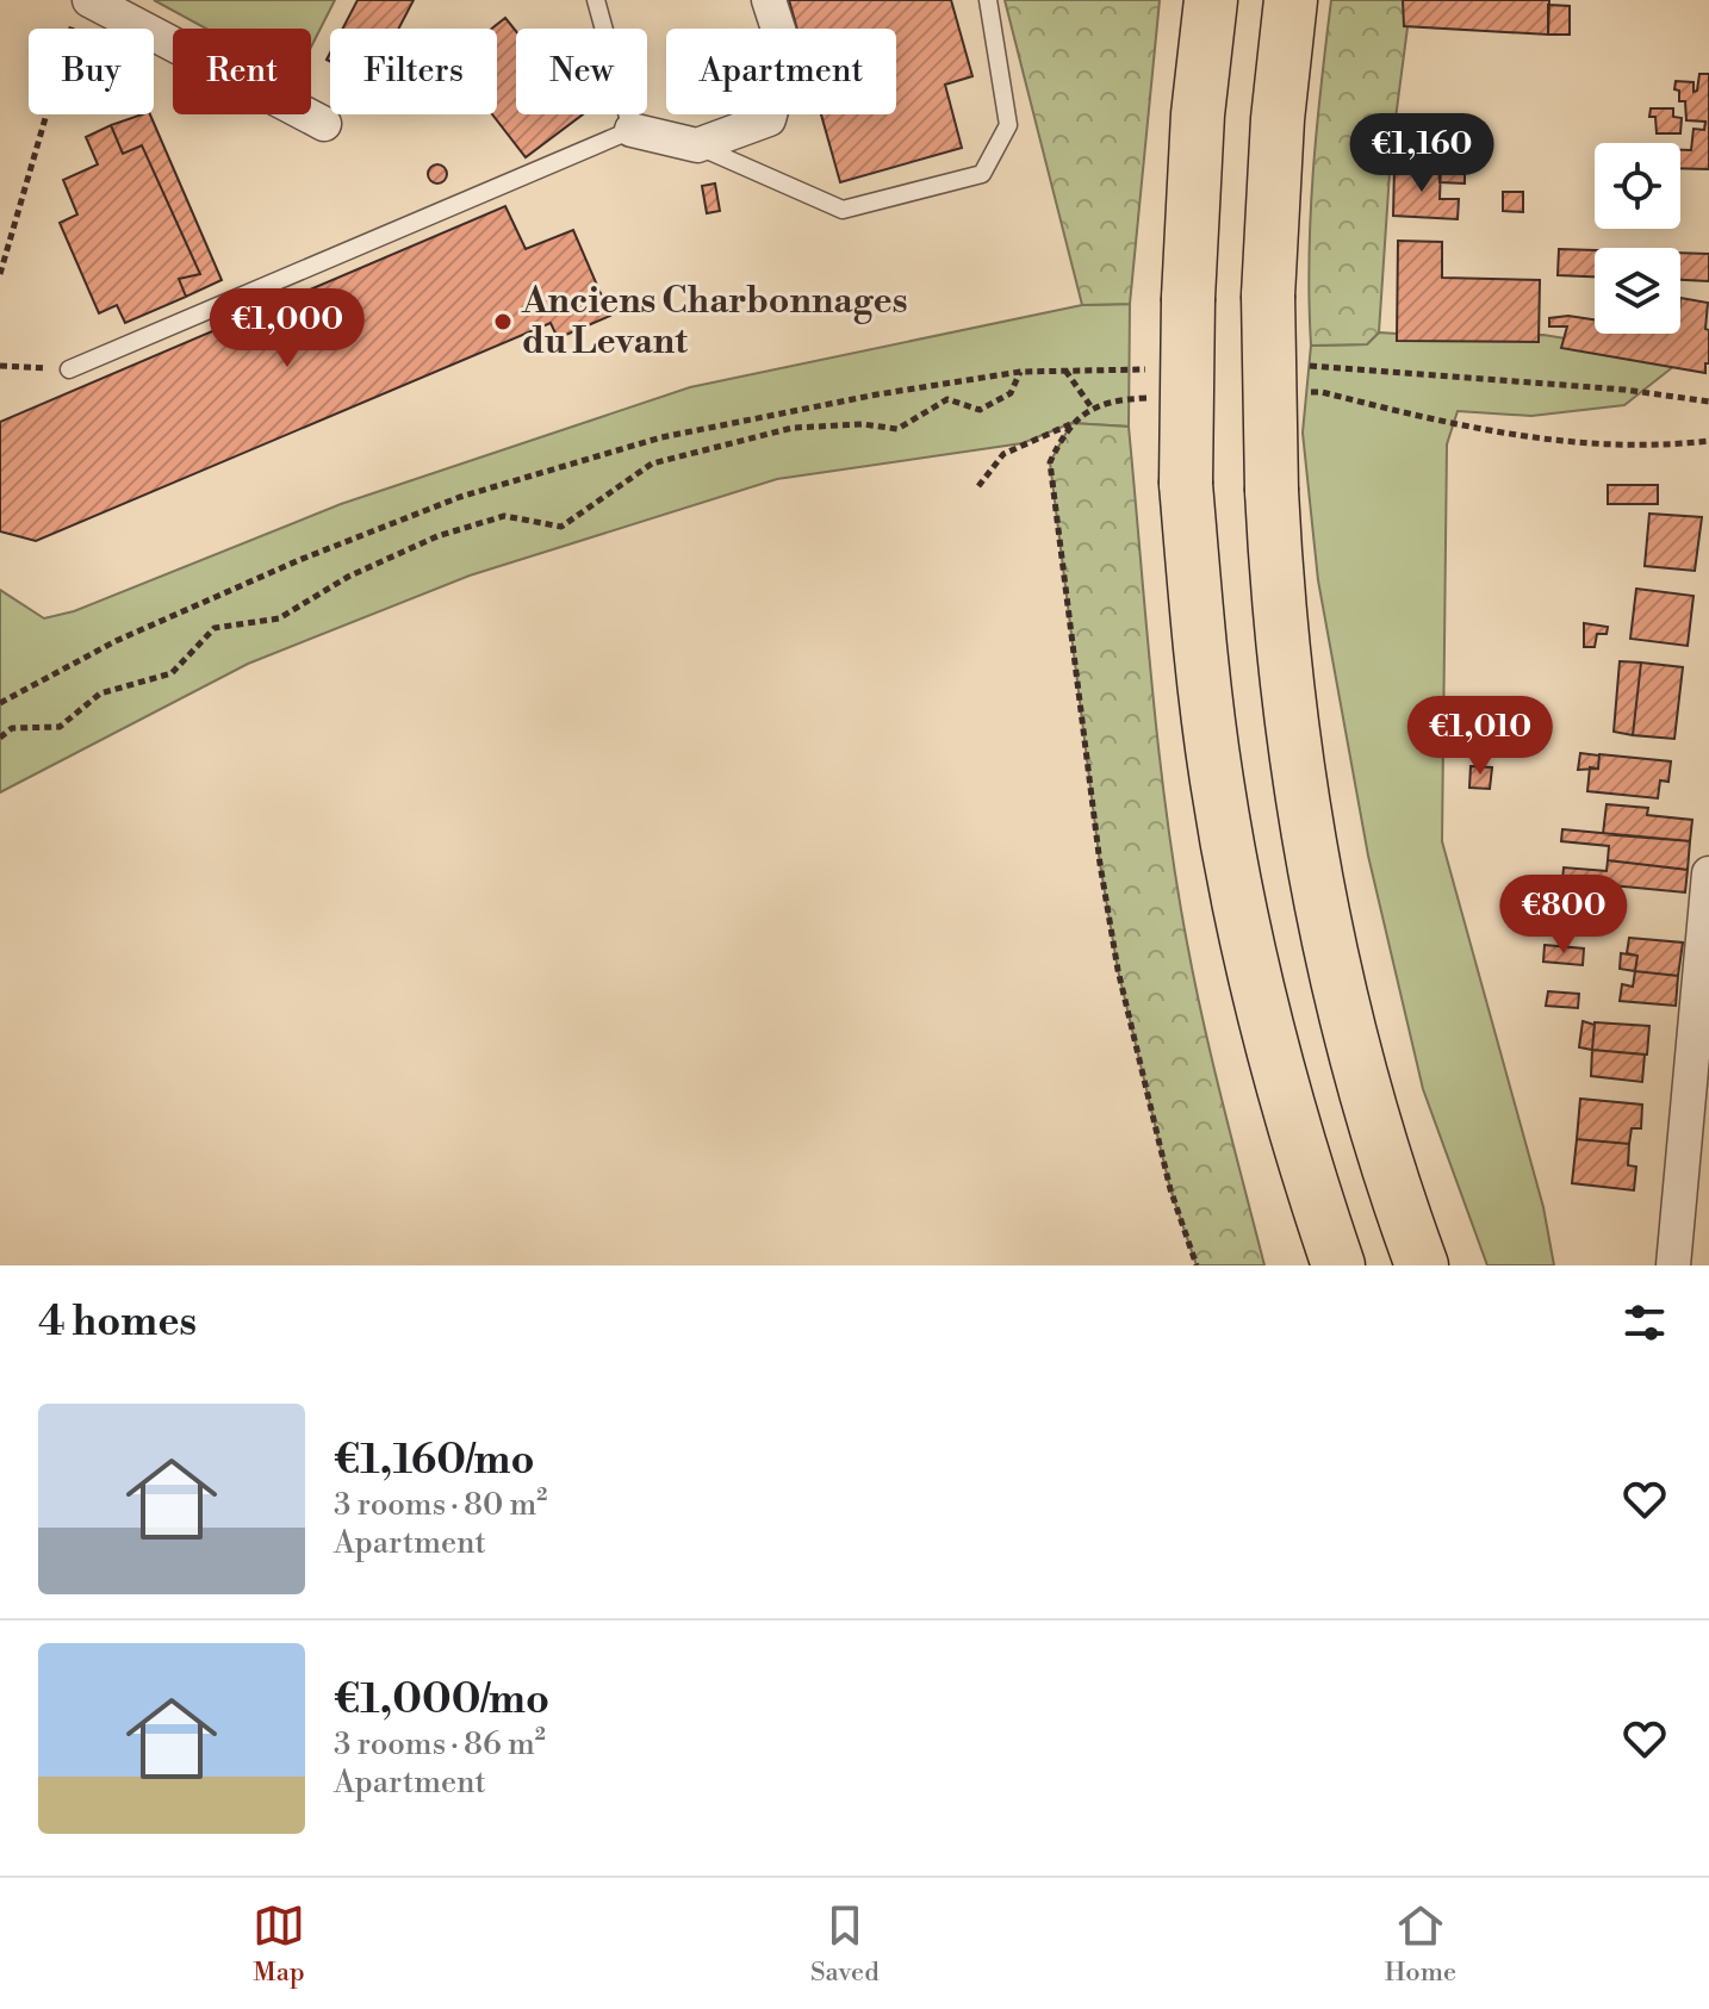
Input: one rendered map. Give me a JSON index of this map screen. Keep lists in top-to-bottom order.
{
  "places": ["Anciens Charbonnages du Levant"],
  "page": {
    "chip": [
      "Buy",
      "Rent",
      "Filters",
      "New",
      "Apartment"
    ],
    "price": [
      "€1,160",
      "€1,000",
      "€1,010",
      "€800"
    ],
    "heading": "4 homes",
    "list": [
      {
        "name": "€1,160/mo",
        "note": "3 rooms · 80 m² · Apartment"
      },
      {
        "name": "€1,000/mo",
        "note": "3 rooms · 86 m² · Apartment"
      }
    ],
    "tabs": ["Map", "Saved", "Home"]
  }
}
